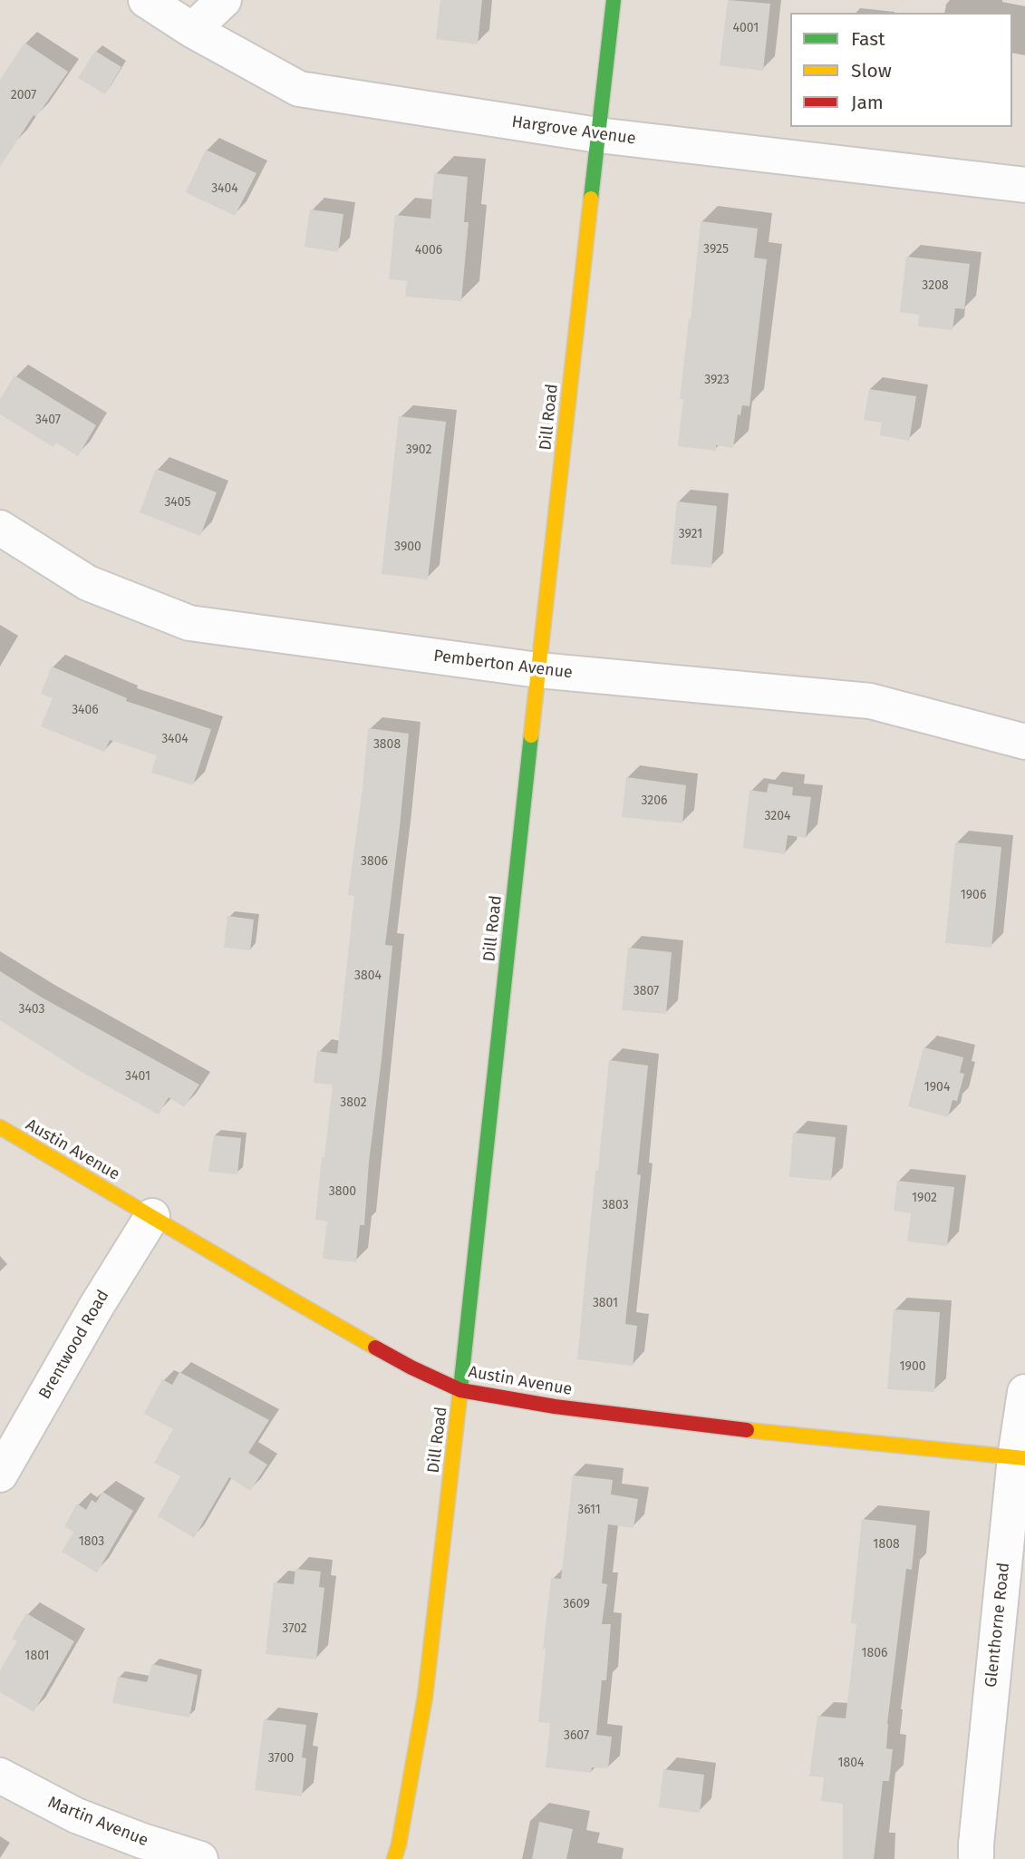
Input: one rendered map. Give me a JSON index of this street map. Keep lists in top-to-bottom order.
{
  "streets": {
    "street": [
      "Hargrove Avenue",
      "Dill Road",
      "Pemberton Avenue",
      "Austin Avenue",
      "Brentwood Road",
      "Glenthorne Road",
      "Martin Avenue"
    ]
  },
  "crossings": [
    ["Hargrove Avenue", "Dill Road"],
    ["Dill Road", "Pemberton Avenue"],
    ["Dill Road", "Austin Avenue"],
    ["Austin Avenue", "Brentwood Road"],
    ["Austin Avenue", "Glenthorne Road"]
  ],
  "house_numbers": [
    "4001",
    "2007",
    "3404",
    "3925",
    "4006",
    "3208",
    "3923",
    "3407",
    "3902",
    "3405",
    "3921",
    "3900",
    "3406",
    "3404",
    "3808",
    "3206",
    "3204",
    "3806",
    "1906",
    "3804",
    "3807",
    "3403",
    "3401",
    "1904",
    "3802",
    "3800",
    "1902",
    "3803",
    "3801",
    "1900",
    "3611",
    "1803",
    "1808",
    "3609",
    "3702",
    "1806",
    "1801",
    "3607",
    "3700",
    "1804"
  ],
  "legend": ["Fast", "Slow", "Jam"]
}
